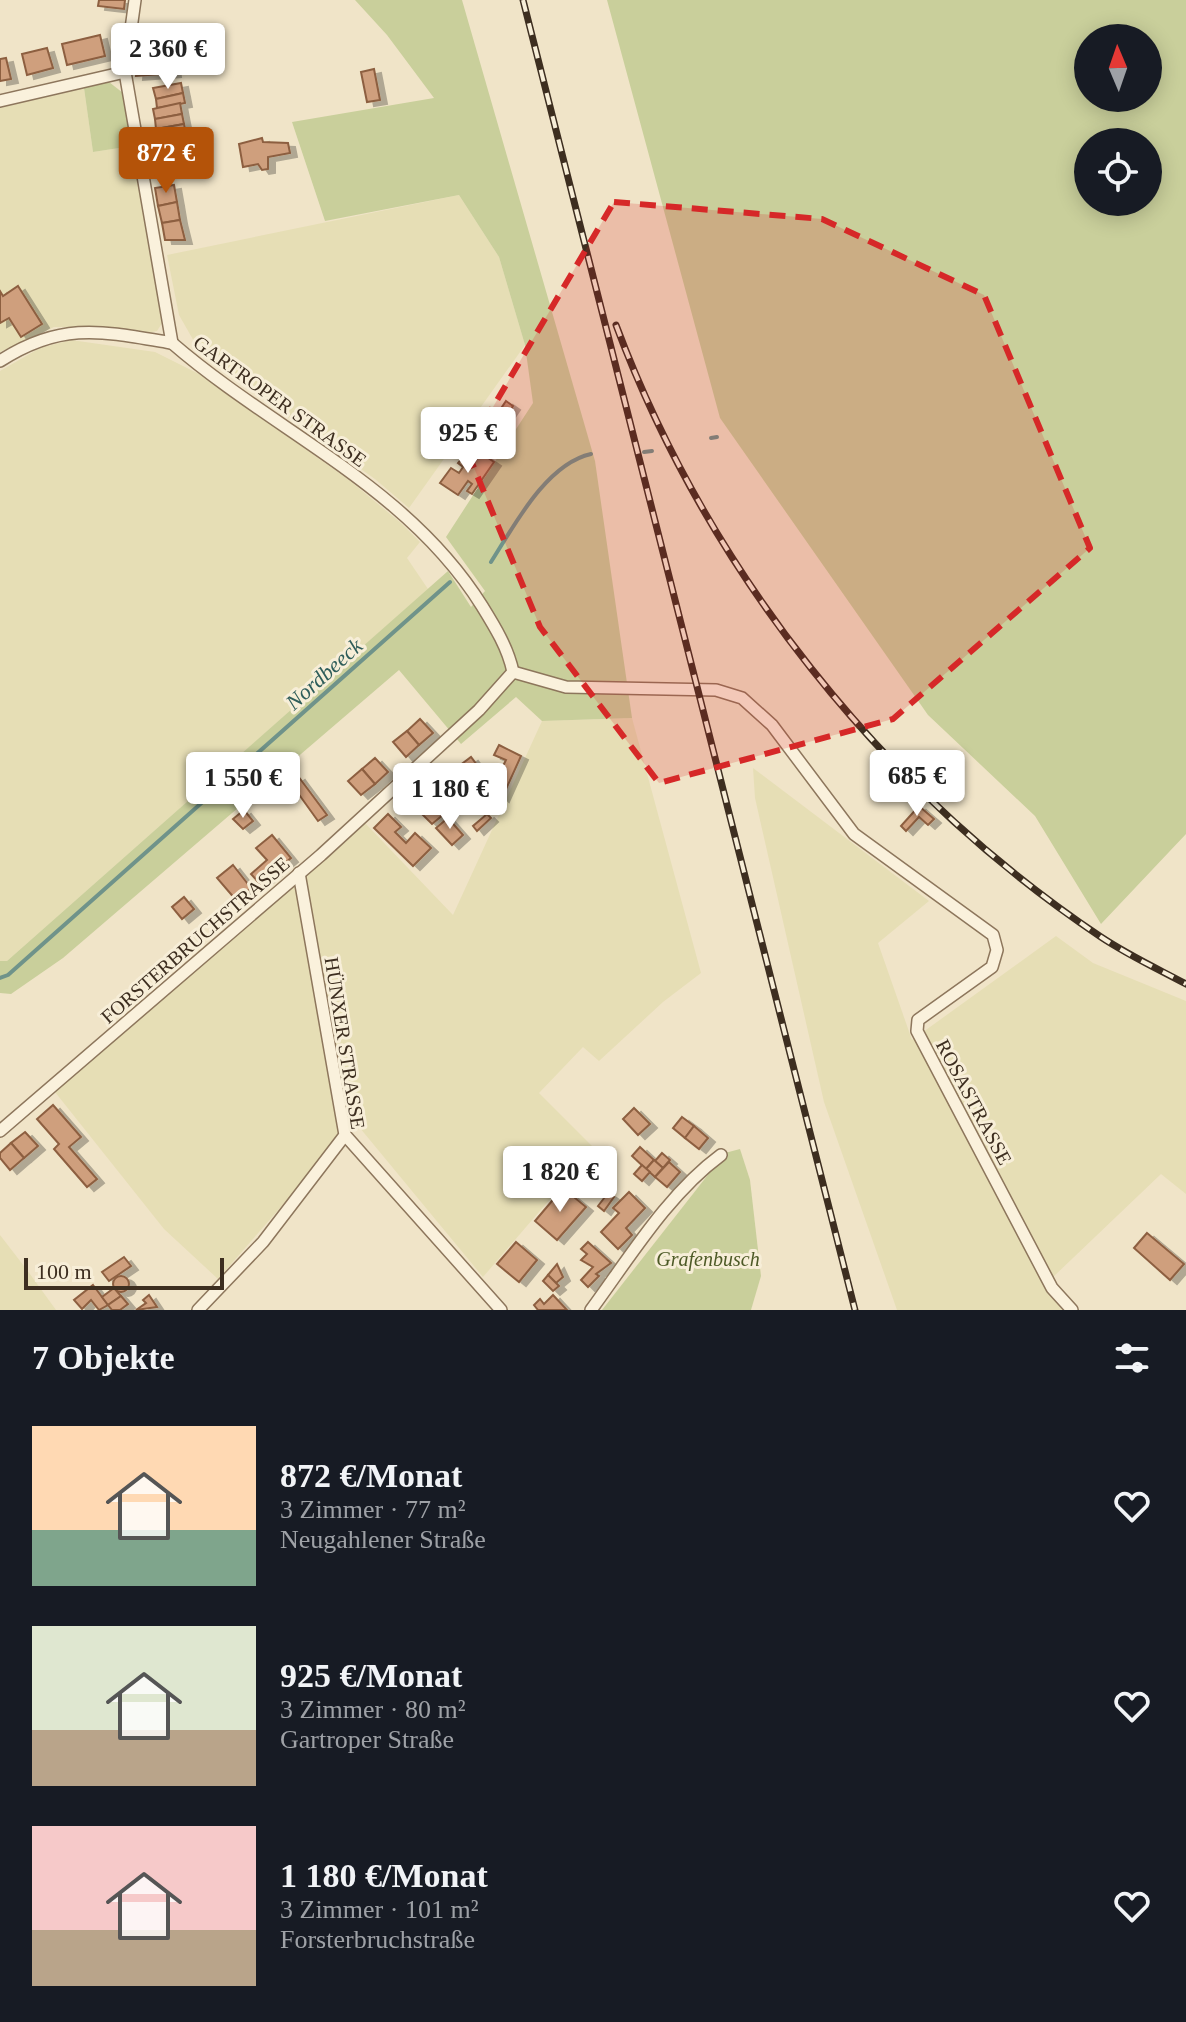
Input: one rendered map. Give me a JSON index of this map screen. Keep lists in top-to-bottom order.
{
  "streets": {
    "street": [
      "GARTROPER STRASSE",
      "FORSTERBRUCHSTRASSE",
      "HÜNXER STRASSE",
      "ROSASTRASSE"
    ]
  },
  "crossings": [
    ["GARTROPER STRASSE", "FORSTERBRUCHSTRASSE"],
    ["GARTROPER STRASSE", "ROSASTRASSE"],
    ["FORSTERBRUCHSTRASSE", "HÜNXER STRASSE"],
    ["FORSTERBRUCHSTRASSE", "ROSASTRASSE"]
  ],
  "water": ["Nordbeeck"],
  "parks": ["Grafenbusch"],
  "scale_bar": "100 m",
  "north": "top",
  "page": {
    "price": [
      "2 360 €",
      "872 €",
      "925 €",
      "685 €",
      "1 550 €",
      "1 180 €",
      "1 820 €"
    ],
    "scale": "100 m",
    "heading": "7 Objekte",
    "list": [
      {
        "name": "872 €/Monat",
        "note": "3 Zimmer · 77 m² · Neugahlener Straße"
      },
      {
        "name": "925 €/Monat",
        "note": "3 Zimmer · 80 m² · Gartroper Straße"
      },
      {
        "name": "1 180 €/Monat",
        "note": "3 Zimmer · 101 m² · Forsterbruchstraße"
      }
    ]
  }
}
